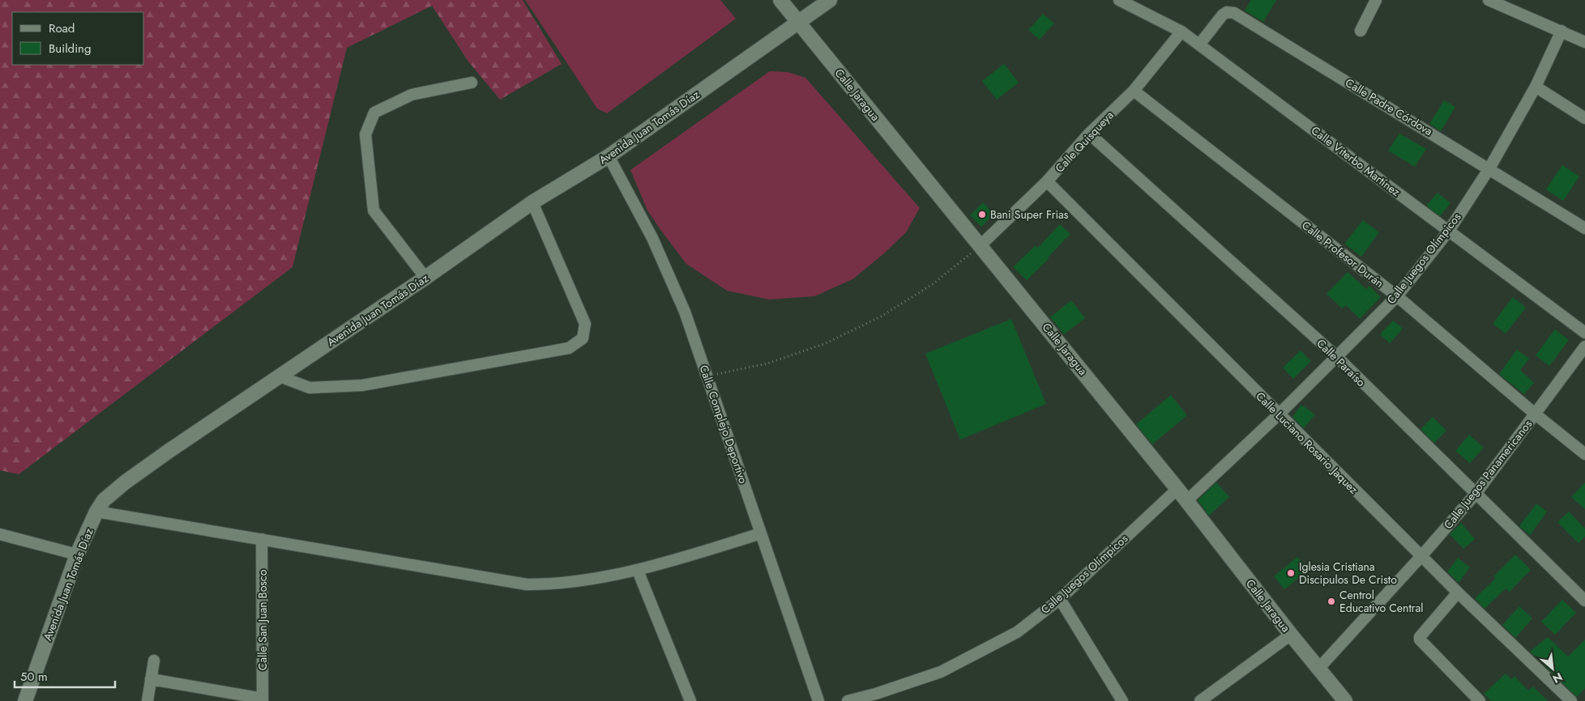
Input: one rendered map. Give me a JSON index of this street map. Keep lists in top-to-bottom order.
{
  "streets": {
    "street": [
      "Calle Jaragua",
      "Calle Padre Córdova",
      "Avenida Juan Tomás Díaz",
      "Calle Quisqueya",
      "Calle Viterbo Martínez",
      "Calle Profesor Durán",
      "Calle Juegos Olímpicos",
      "Calle Paraíso",
      "Calle Complejo Deportivo",
      "Calle Luciano Rosario Jaquez",
      "Calle Juegos Panamericanos",
      "Calle San Juan Bosco"
    ]
  },
  "crossings": [
    ["Calle Jaragua", "Avenida Juan Tomás Díaz"],
    ["Calle Jaragua", "Calle Quisqueya"],
    ["Calle Jaragua", "Calle Juegos Olímpicos"],
    ["Calle Jaragua", "Calle Juegos Panamericanos"],
    ["Calle Padre Córdova", "Calle Viterbo Martínez"],
    ["Calle Padre Córdova", "Calle Juegos Olímpicos"],
    ["Avenida Juan Tomás Díaz", "Calle Complejo Deportivo"],
    ["Calle Quisqueya", "Calle Viterbo Martínez"],
    ["Calle Quisqueya", "Calle Profesor Durán"],
    ["Calle Quisqueya", "Calle Paraíso"],
    ["Calle Quisqueya", "Calle Luciano Rosario Jaquez"],
    ["Calle Viterbo Martínez", "Calle Juegos Olímpicos"],
    ["Calle Profesor Durán", "Calle Juegos Olímpicos"],
    ["Calle Profesor Durán", "Calle Juegos Panamericanos"],
    ["Calle Juegos Olímpicos", "Calle Paraíso"],
    ["Calle Juegos Olímpicos", "Calle Luciano Rosario Jaquez"],
    ["Calle Paraíso", "Calle Juegos Panamericanos"],
    ["Calle Luciano Rosario Jaquez", "Calle Juegos Panamericanos"]
  ],
  "places": ["Bani Super Frias", "Iglesia Cristiana Discipulos De Cristo", "Centrol Educativo Central"],
  "legend": ["Road", "Building"],
  "scale_bar": "50 m",
  "north": "bottom right"
}
